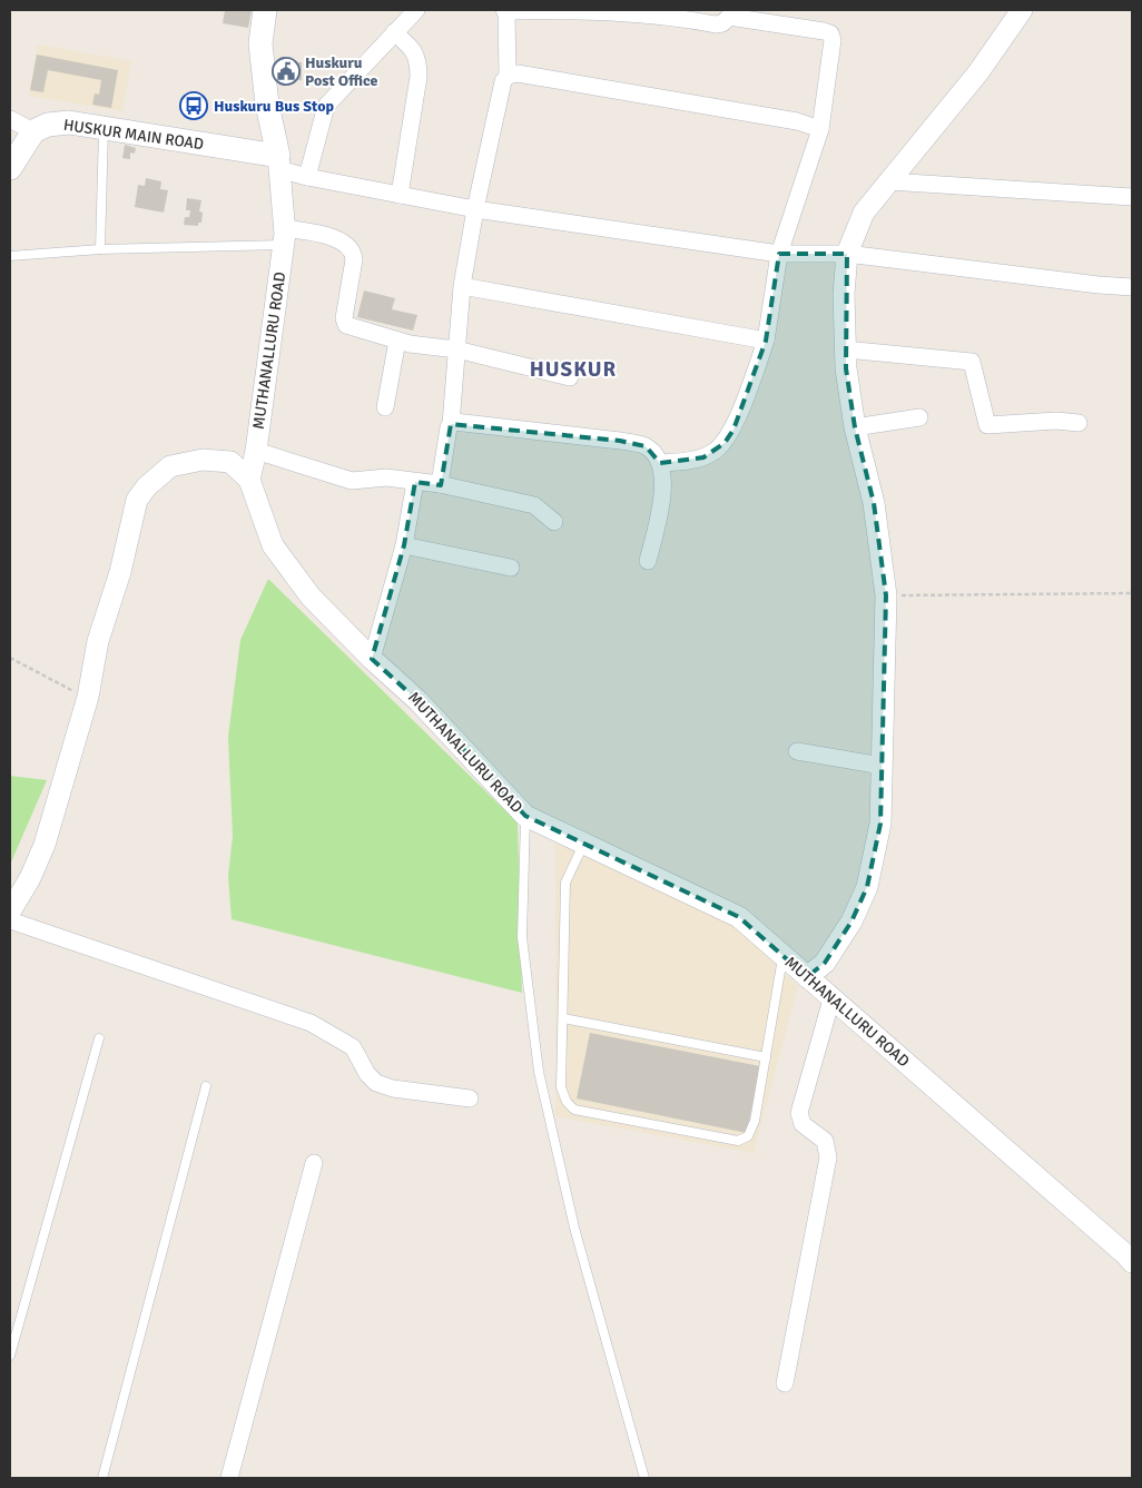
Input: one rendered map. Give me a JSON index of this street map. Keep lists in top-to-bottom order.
{
  "streets": {
    "main road": ["HUSKUR MAIN ROAD"],
    "street": ["MUTHANALLURU ROAD"]
  },
  "crossings": [
    ["HUSKUR MAIN ROAD", "MUTHANALLURU ROAD"]
  ],
  "districts": ["HUSKUR"],
  "places": {
    "public building": ["Huskuru Post Office"],
    "bus stop": ["Huskuru Bus Stop"]
  }
}
